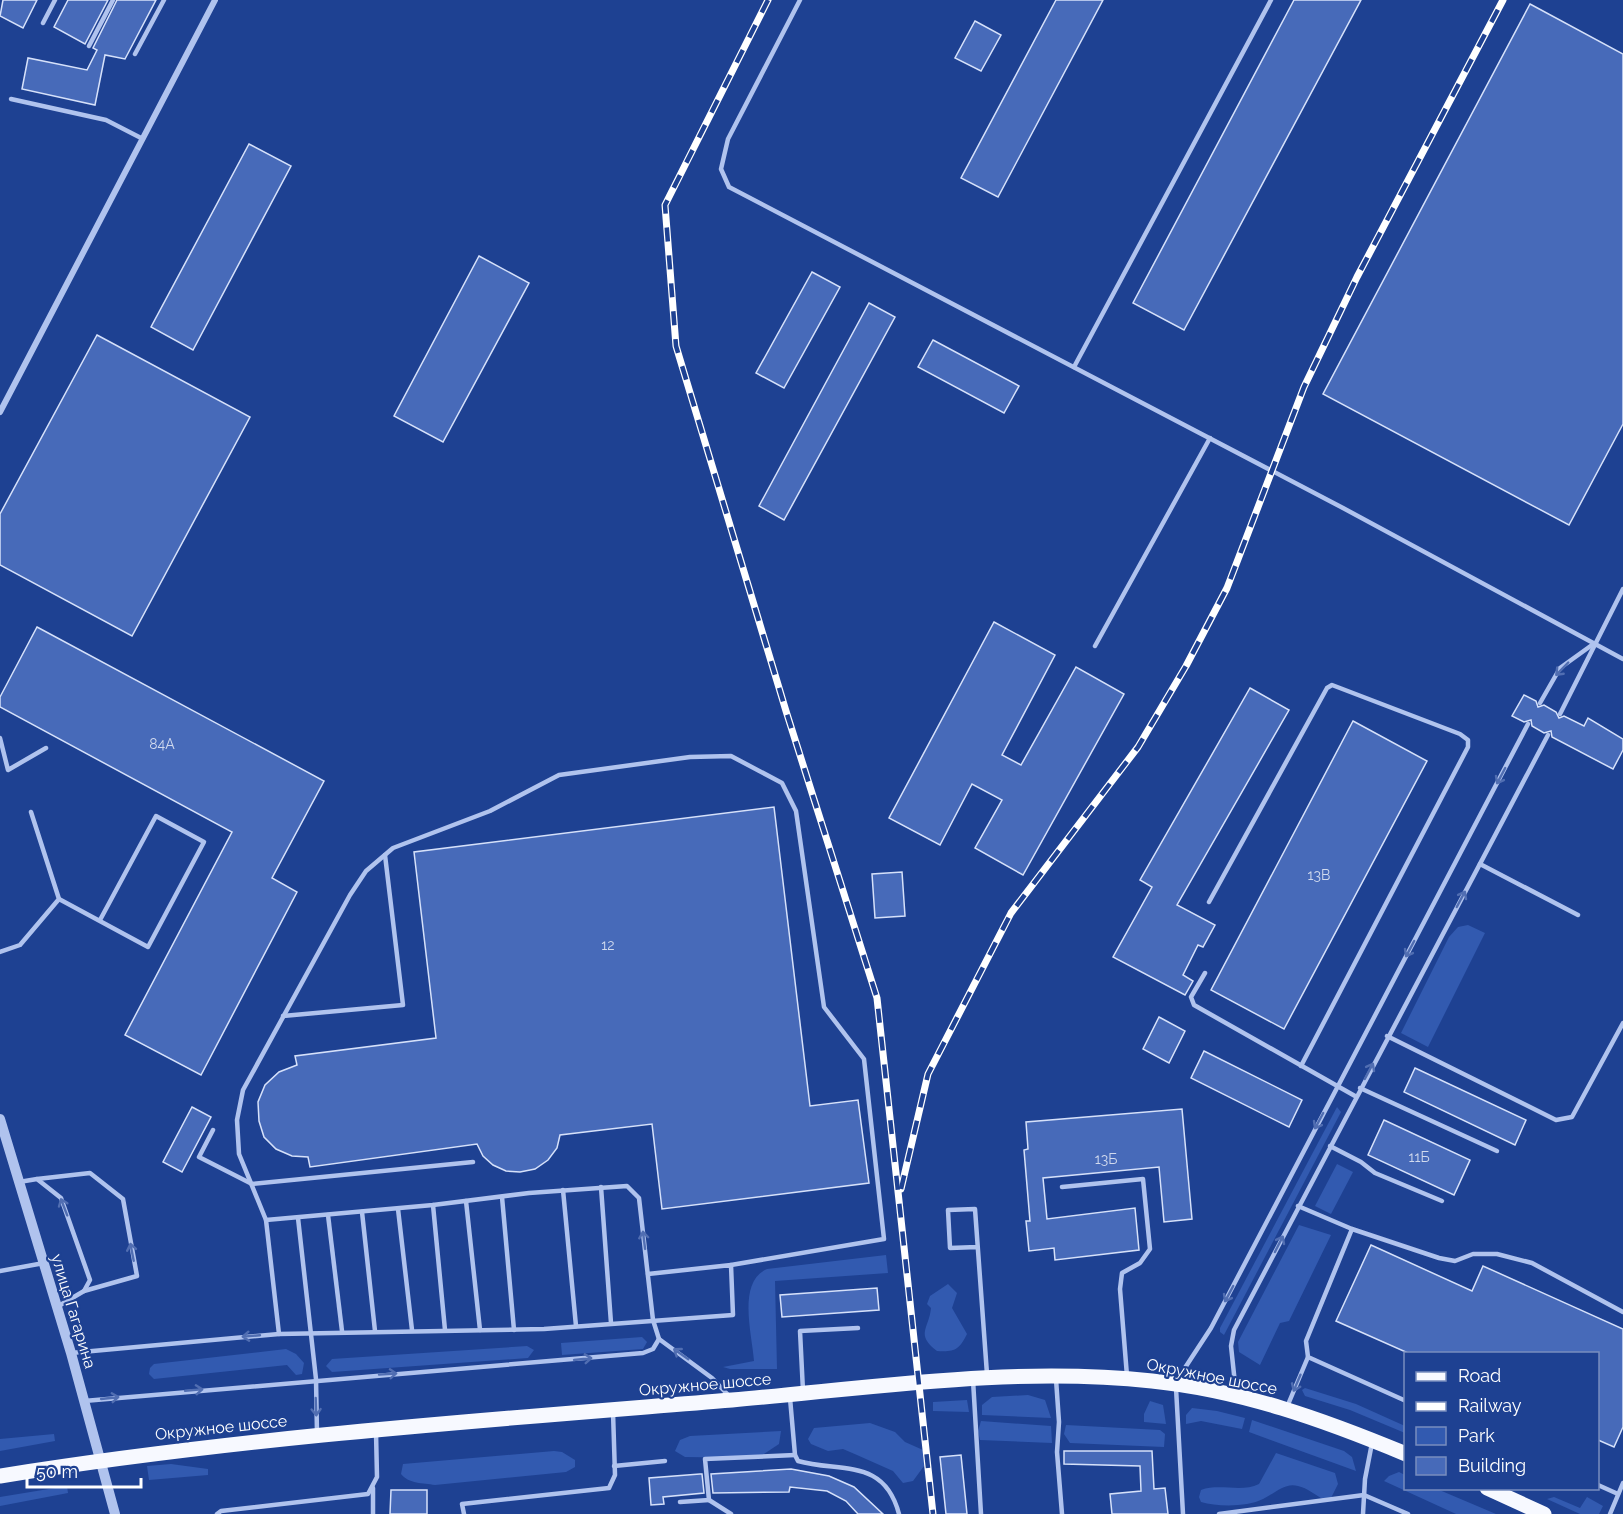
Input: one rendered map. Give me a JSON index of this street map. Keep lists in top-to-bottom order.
{
  "streets": {
    "main road": ["Окружное шоссе"],
    "street": ["улица Гагарина"]
  },
  "crossings": [
    ["улица Гагарина", "Окружное шоссе"]
  ],
  "house_numbers": [
    "84А",
    "13В",
    "12",
    "11Б",
    "13Б"
  ],
  "legend": [
    "Road",
    "Railway",
    "Park",
    "Building"
  ],
  "scale_bar": "50 m"
}
